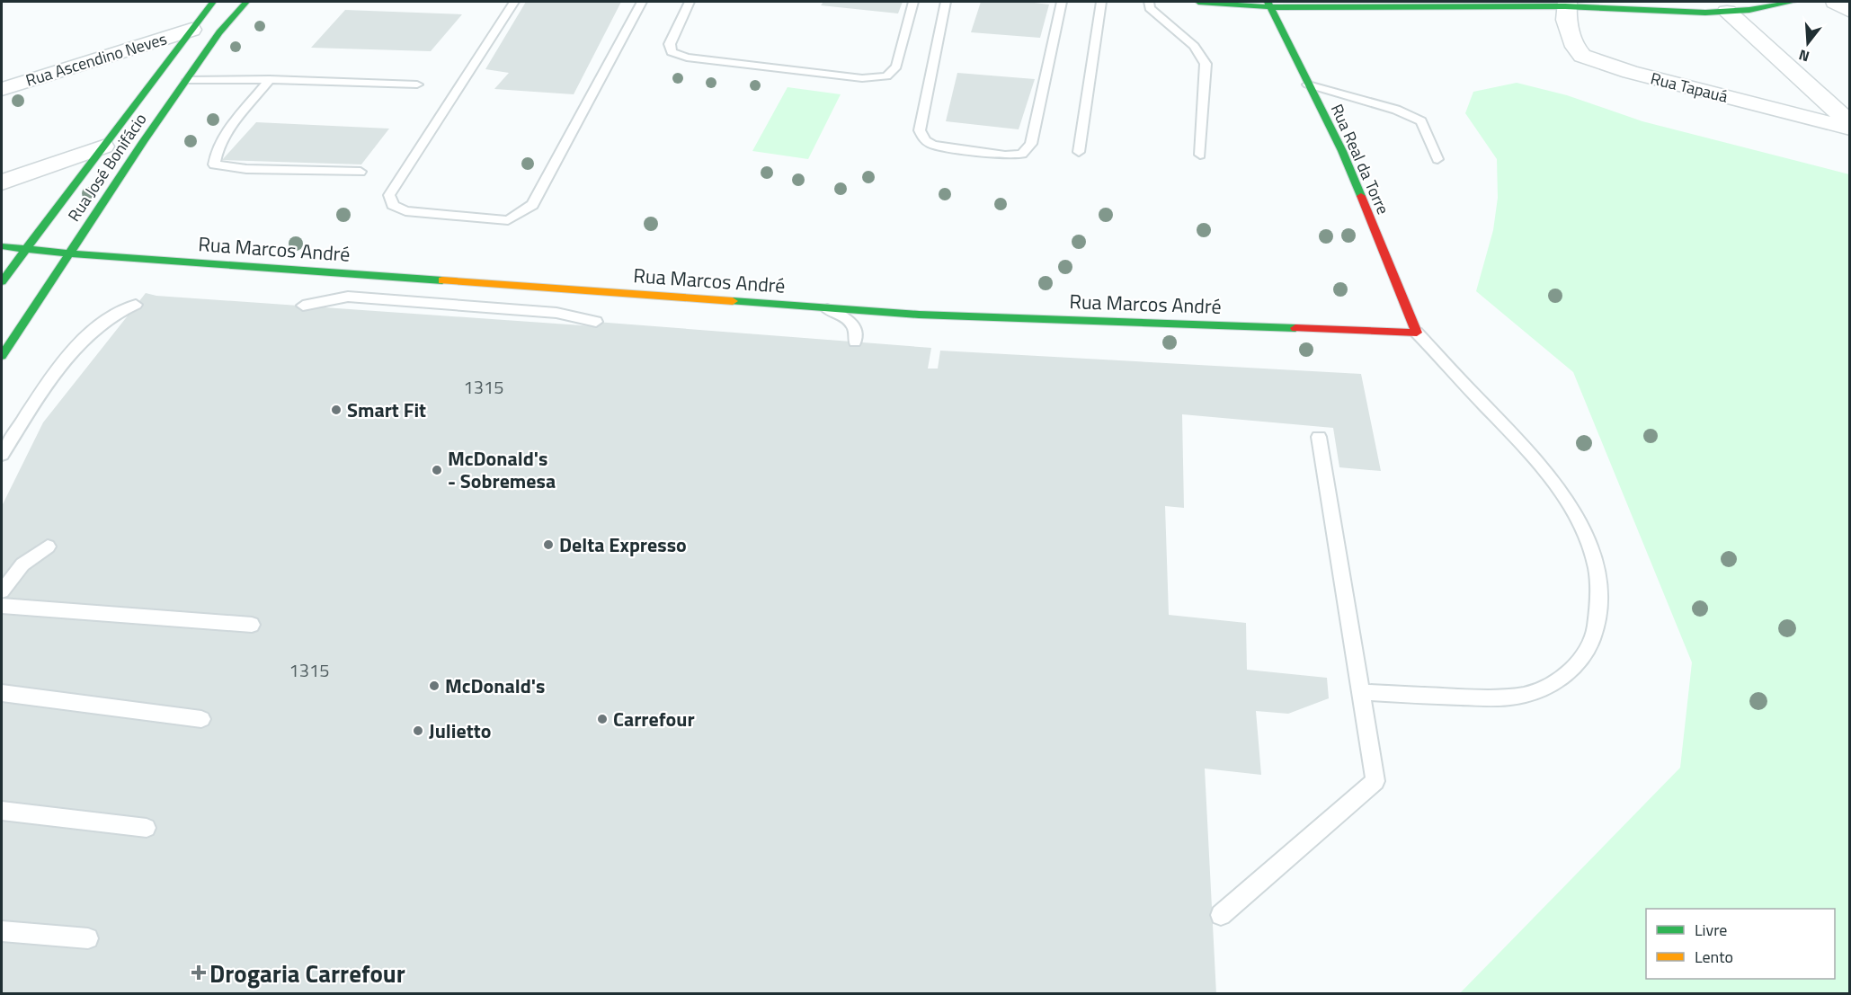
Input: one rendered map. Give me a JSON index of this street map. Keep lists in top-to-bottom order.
{
  "streets": {
    "street": [
      "Rua Ascendino Neves",
      "Rua Tapauá",
      "Rua Real da Torre",
      "Rua José Bonifácio",
      "Rua Marcos André"
    ]
  },
  "crossings": [
    ["Rua Ascendino Neves", "Rua José Bonifácio"],
    ["Rua Real da Torre", "Rua Marcos André"],
    ["Rua José Bonifácio", "Rua Marcos André"]
  ],
  "places": {
    "other": [
      "Smart Fit",
      "McDonald's - Sobremesa",
      "Delta Expresso",
      "McDonald's",
      "Carrefour",
      "Julietto"
    ],
    "health": ["Drogaria Carrefour"]
  },
  "house_numbers": ["1315", "1315"],
  "legend": ["Livre", "Lento"],
  "north": "bottom"
}
